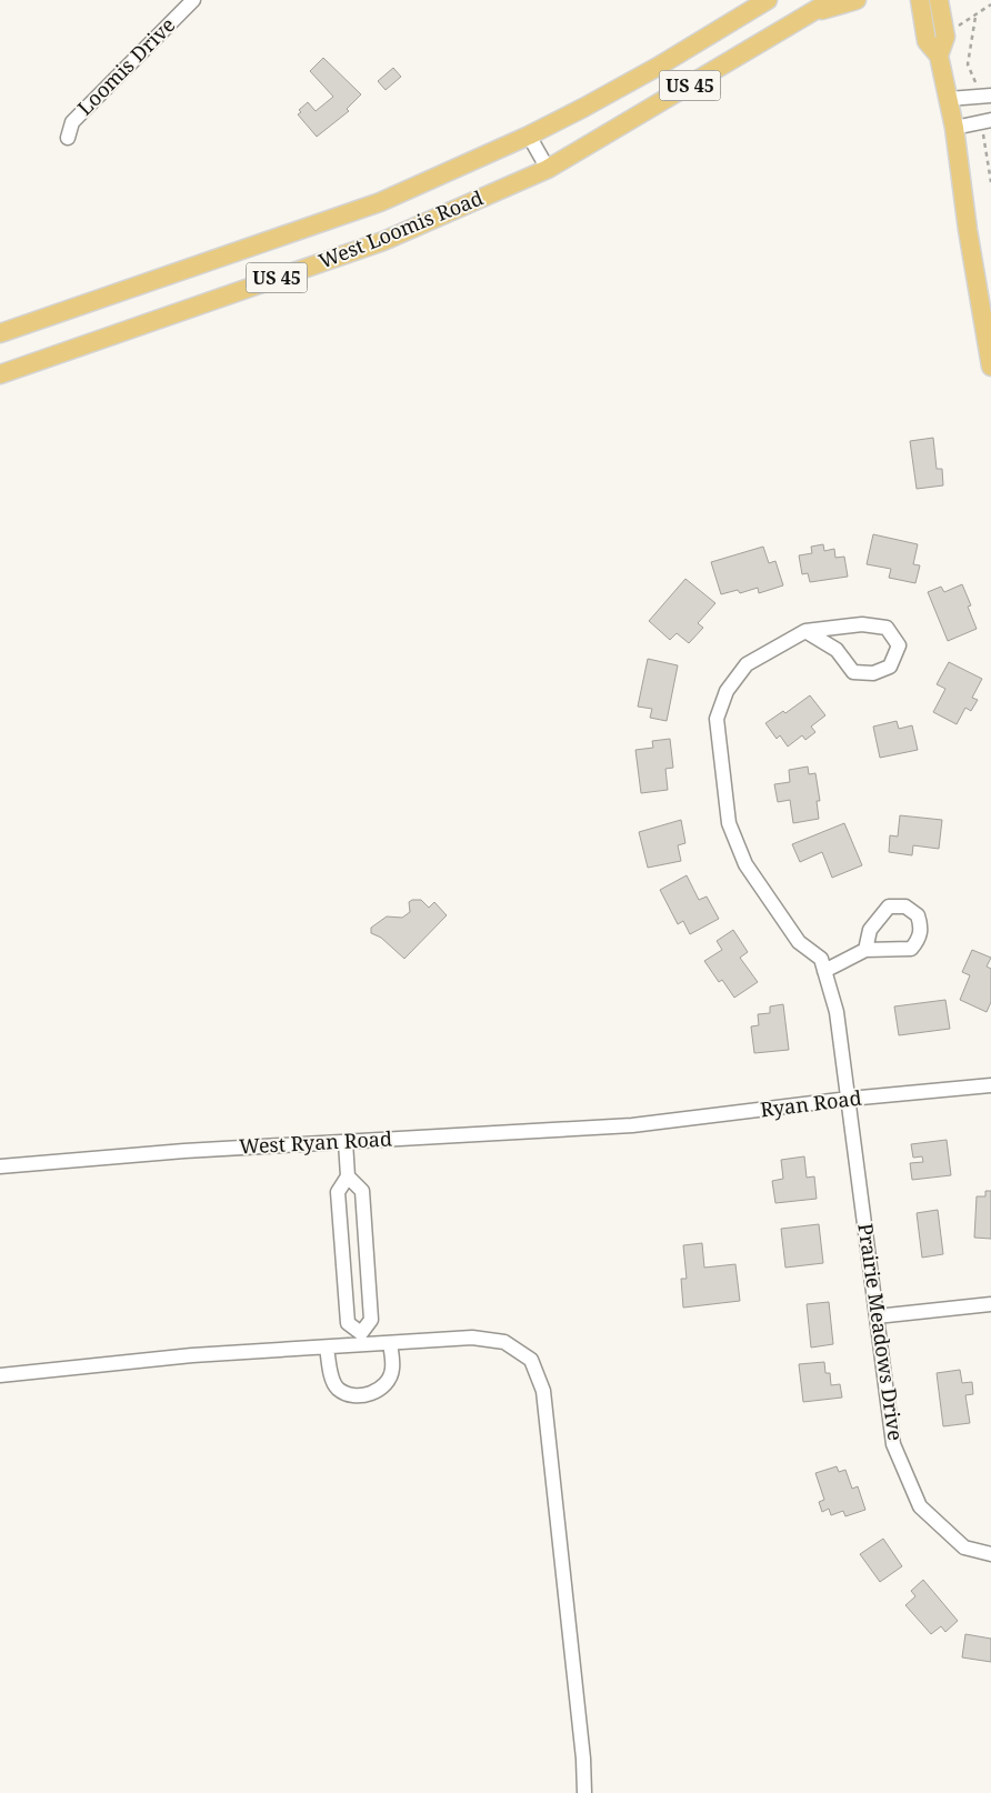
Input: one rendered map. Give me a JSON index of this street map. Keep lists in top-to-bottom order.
{
  "streets": {
    "main road": ["US 45", "West Loomis Road"],
    "street": [
      "Loomis Drive",
      "Ryan Road",
      "West Ryan Road",
      "Prairie Meadows Drive"
    ]
  },
  "crossings": [
    ["US 45", "West Loomis Road"],
    ["Ryan Road", "West Ryan Road"],
    ["Ryan Road", "Prairie Meadows Drive"]
  ]
}
